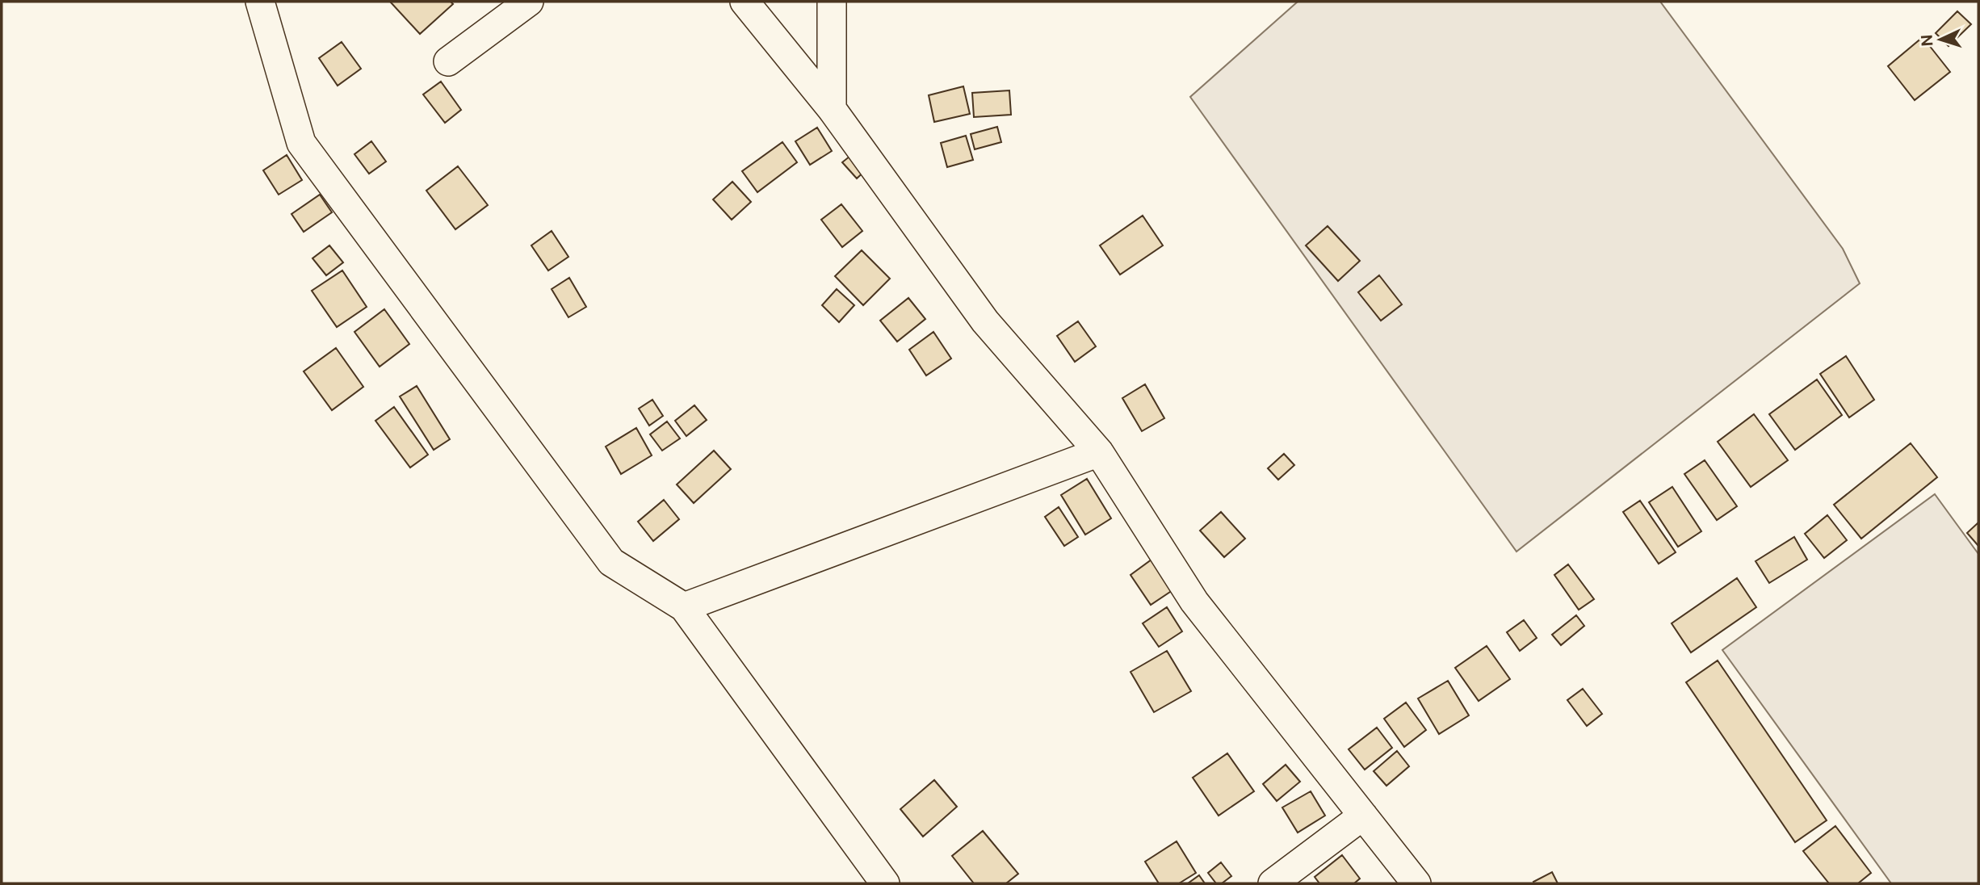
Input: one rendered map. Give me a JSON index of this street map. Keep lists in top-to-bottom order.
{
  "north": "left"
}
